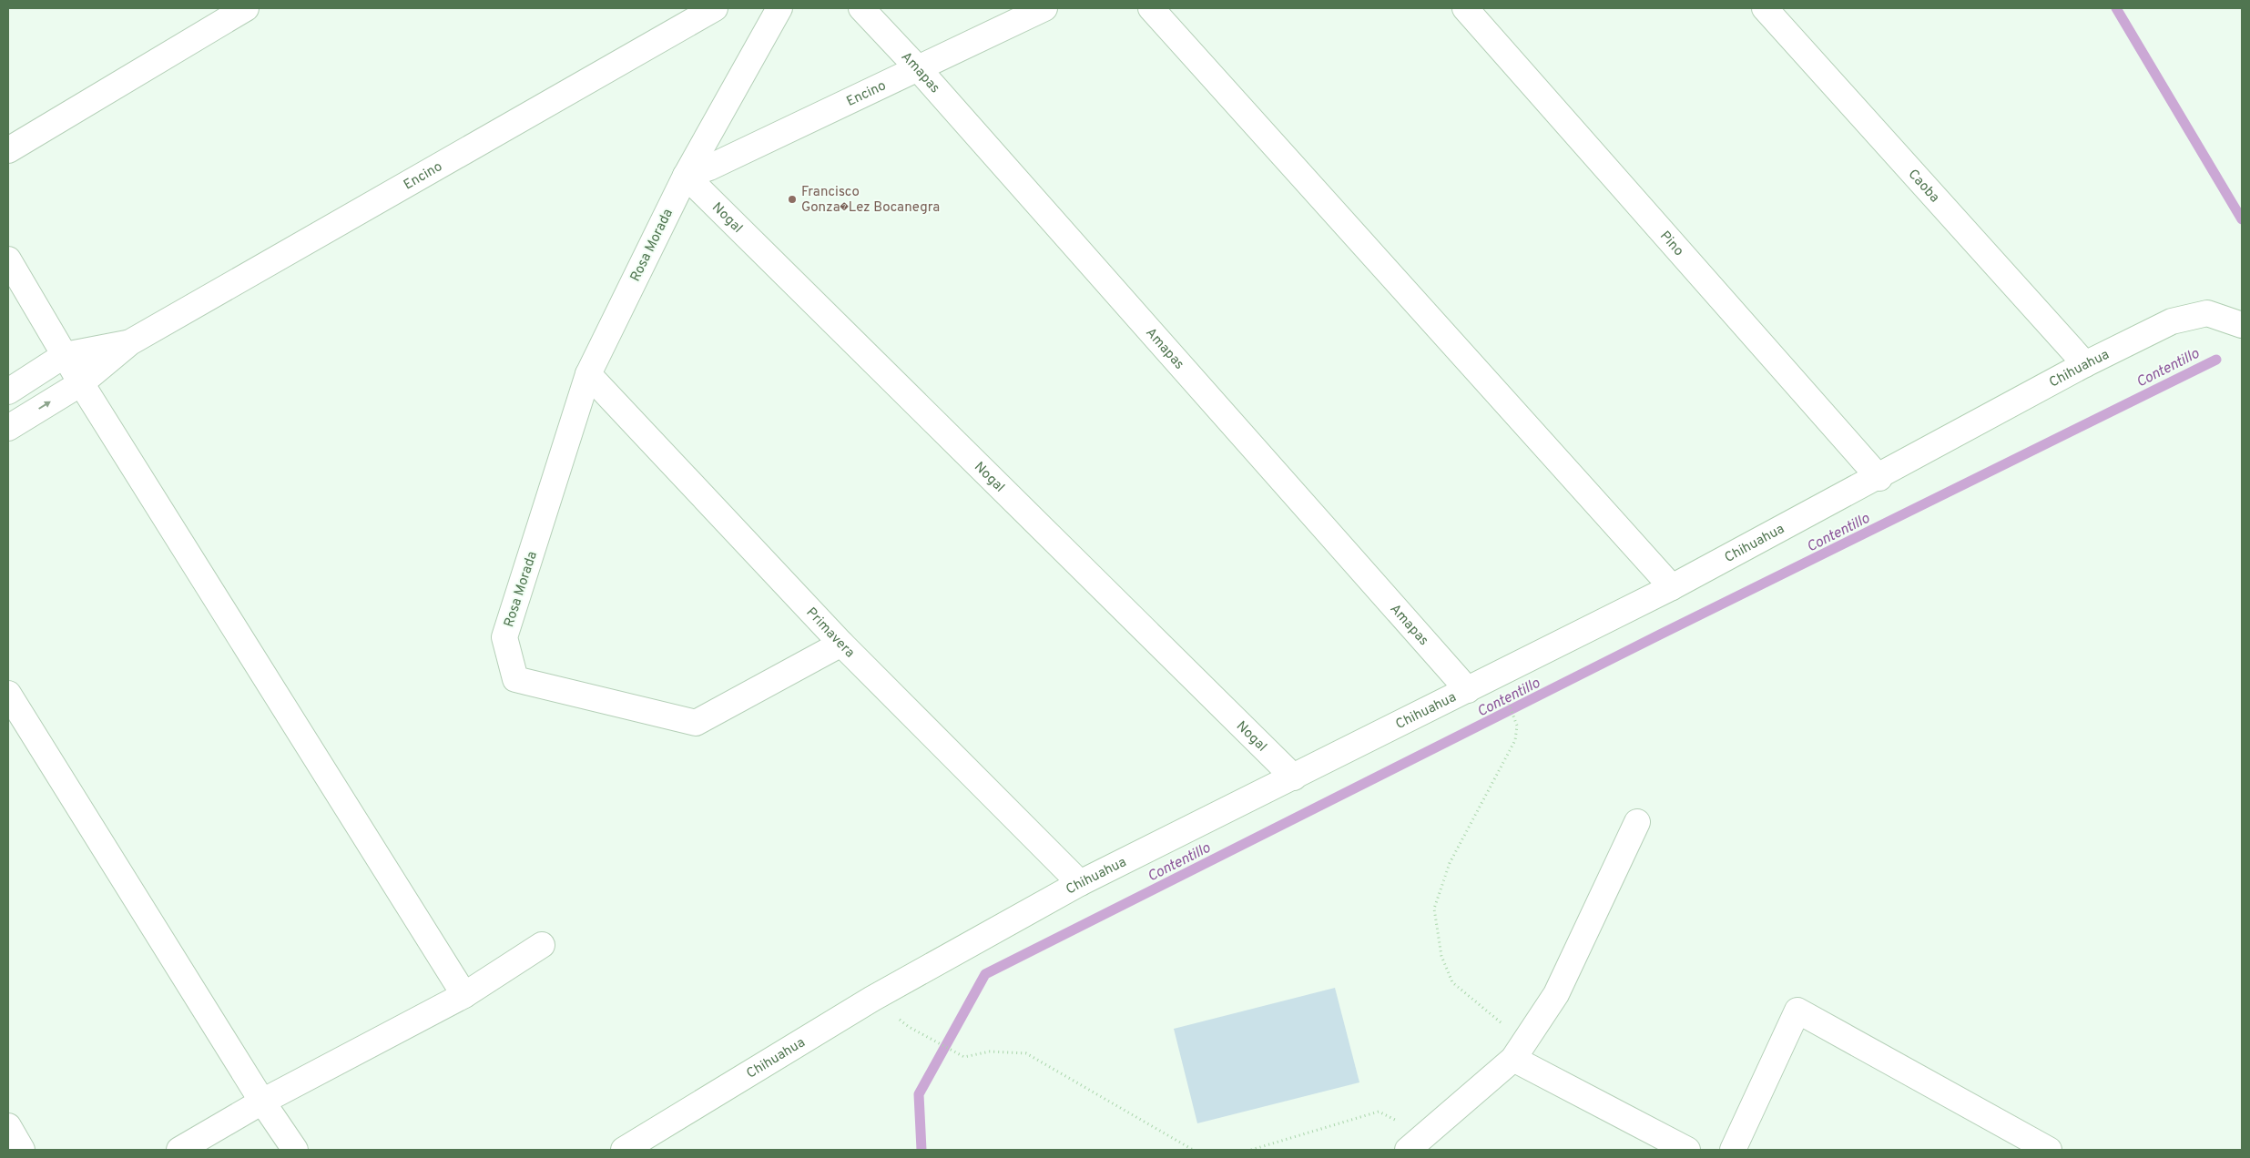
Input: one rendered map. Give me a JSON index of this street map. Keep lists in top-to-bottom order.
{
  "streets": {
    "street": [
      "Amapas",
      "Encino",
      "Caoba",
      "Nogal",
      "Pino",
      "Rosa Morada",
      "Chihuahua",
      "Primavera"
    ]
  },
  "crossings": [
    ["Amapas", "Encino"],
    ["Amapas", "Chihuahua"],
    ["Encino", "Nogal"],
    ["Encino", "Rosa Morada"],
    ["Caoba", "Chihuahua"],
    ["Nogal", "Rosa Morada"],
    ["Nogal", "Chihuahua"],
    ["Pino", "Chihuahua"],
    ["Rosa Morada", "Primavera"],
    ["Chihuahua", "Primavera"]
  ],
  "water": ["Contentillo"],
  "places": ["Francisco Gonza�Lez Bocanegra"]
}
